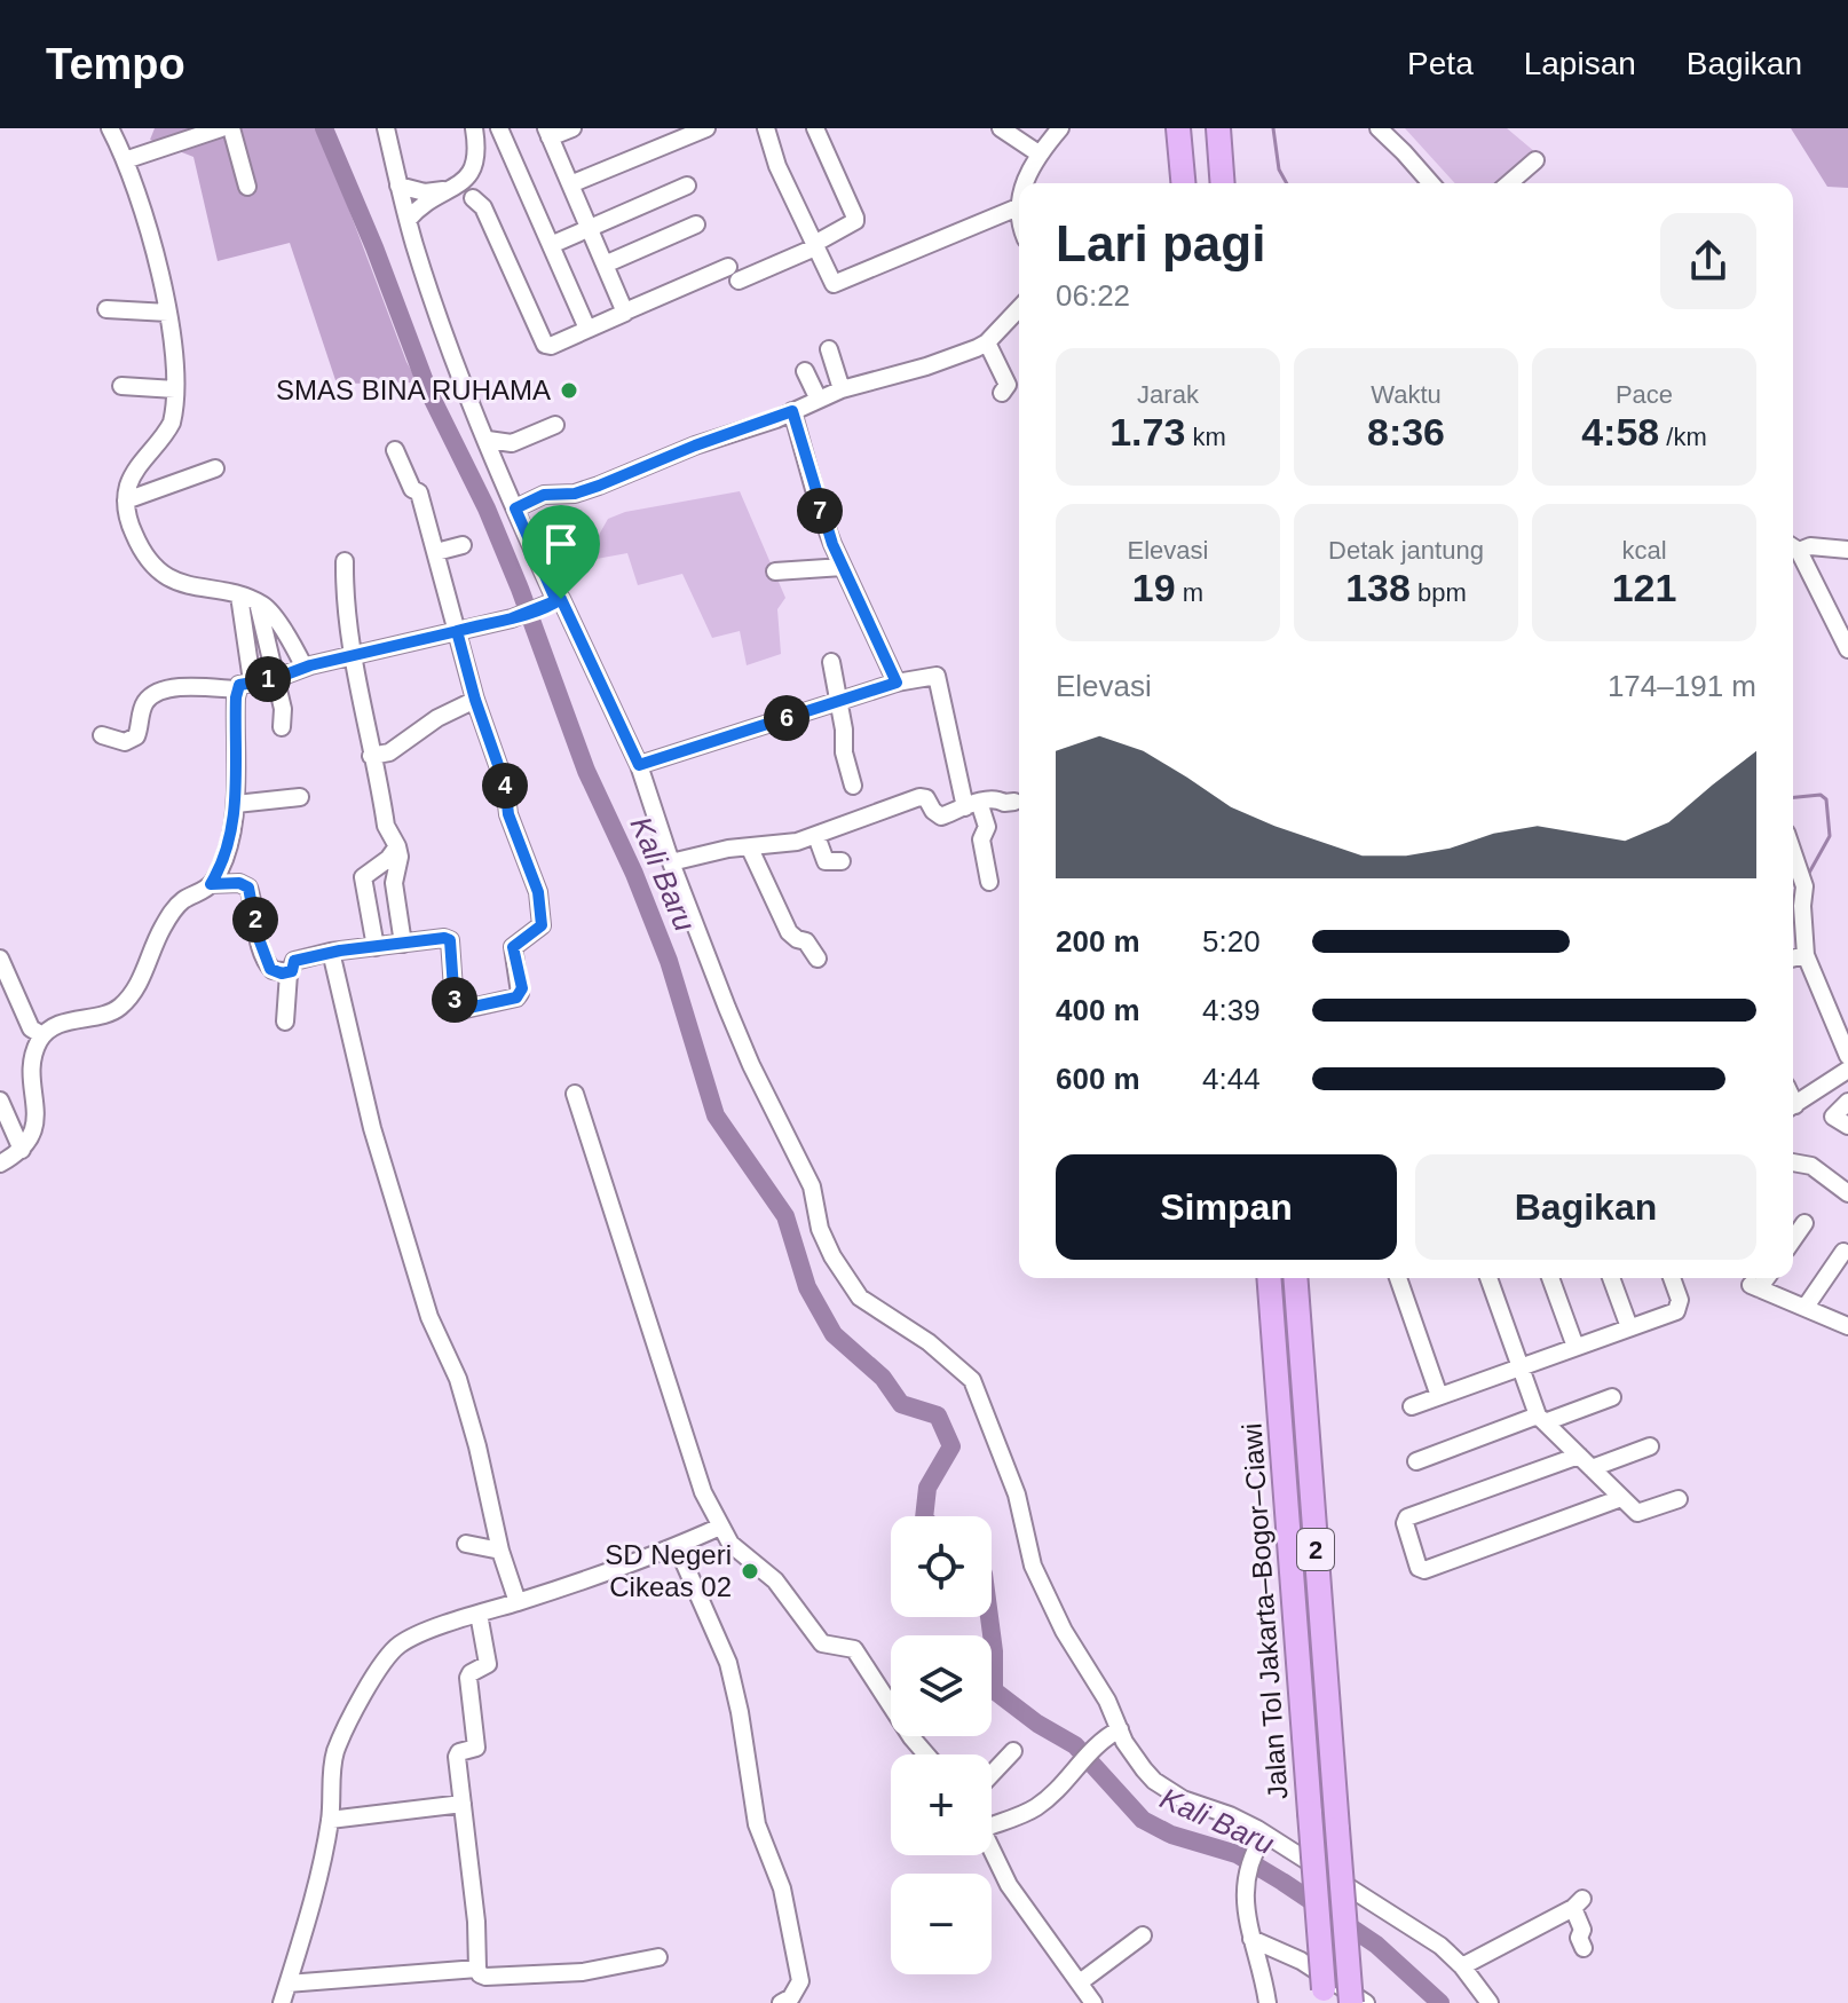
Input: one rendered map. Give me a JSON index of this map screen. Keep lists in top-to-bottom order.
{
  "streets": {
    "highway": ["2", "Jalan Tol Jakarta–Bogor–Ciawi"]
  },
  "water": ["Kali Baru"],
  "places": ["SMAS BINA RUHAMA", "SD Negeri Cikeas 02"],
  "page": {
    "header": "Tempo",
    "nav": ["Peta", "Lapisan", "Bagikan"],
    "heading": ["Lari pagi", "06:22"],
    "stats": [
      ["Jarak", "1.73 km"],
      ["Waktu", "8:36"],
      ["Pace", "4:58 /km"],
      ["Elevasi", "19 m"],
      ["Detak jantung", "138 bpm"],
      ["kcal", "121"]
    ],
    "pins": [
      "7",
      "1",
      "6",
      "4",
      "2",
      "3"
    ],
    "chart": ["Elevasi", "174–191 m"],
    "list": [
      {
        "name": "200 m",
        "note": "5:20"
      },
      {
        "name": "400 m",
        "note": "4:39"
      },
      {
        "name": "600 m",
        "note": "4:44"
      }
    ],
    "buttons": ["Simpan", "Bagikan"],
    "map_buttons": ["+", "−"]
  }
}
